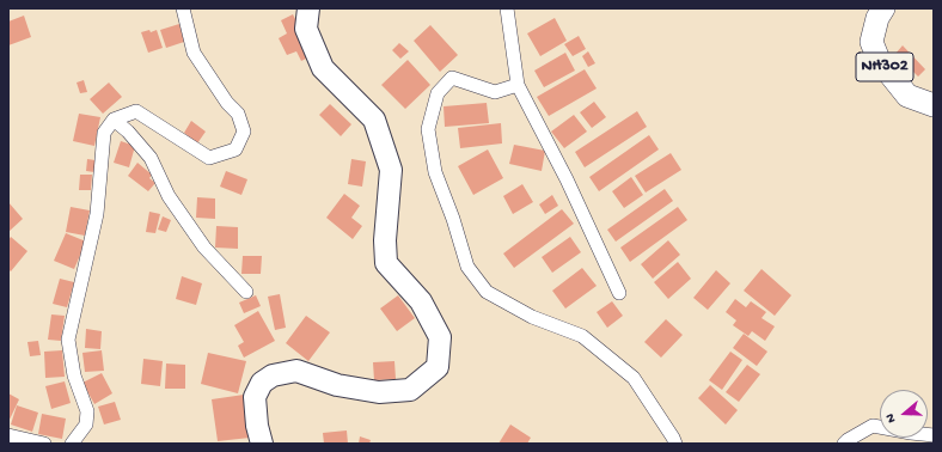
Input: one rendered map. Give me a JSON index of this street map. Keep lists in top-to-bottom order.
{
  "streets": {
    "highway": ["NH302"]
  },
  "north": "left"
}
